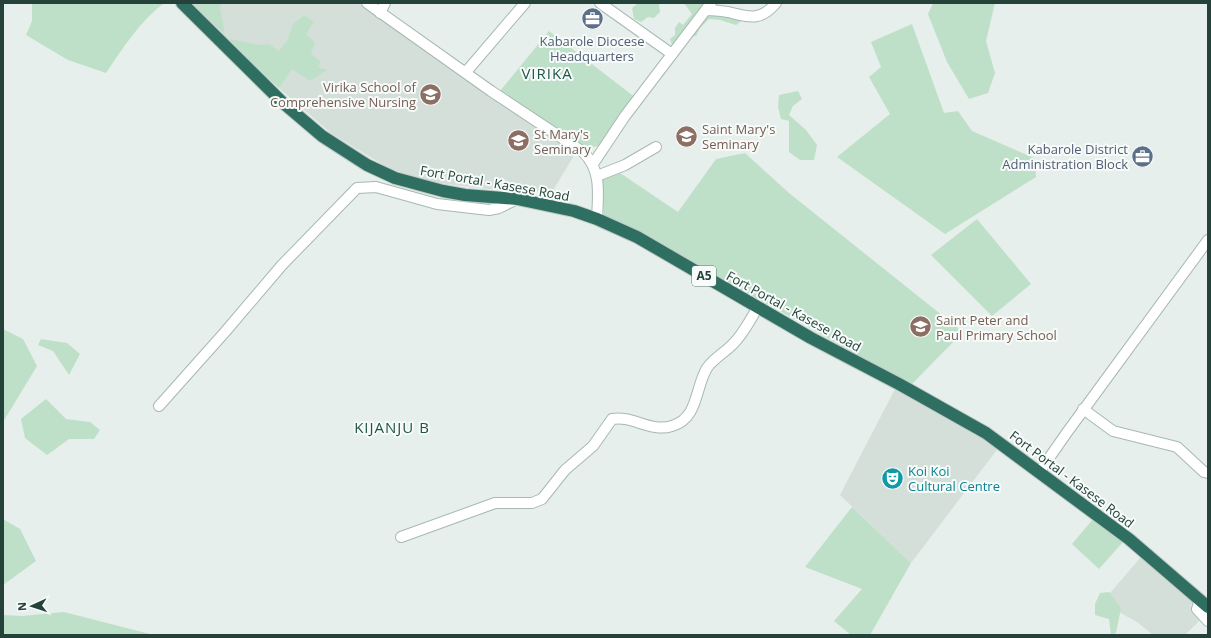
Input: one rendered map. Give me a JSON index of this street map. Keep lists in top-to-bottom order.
{
  "streets": {
    "highway": ["Fort Portal - Kasese Road", "A5"]
  },
  "districts": ["VIRIKA", "KIJANJU B"],
  "places": {
    "office": ["Kabarole Diocese Headquarters", "Kabarole District Administration Block"],
    "school or university": [
      "Virika School of Comprehensive Nursing",
      "Saint Mary's Seminary",
      "St Mary's Seminary",
      "Saint Peter and Paul Primary School"
    ],
    "theatre": ["Koi Koi Cultural Centre"]
  },
  "north": "left"
}
